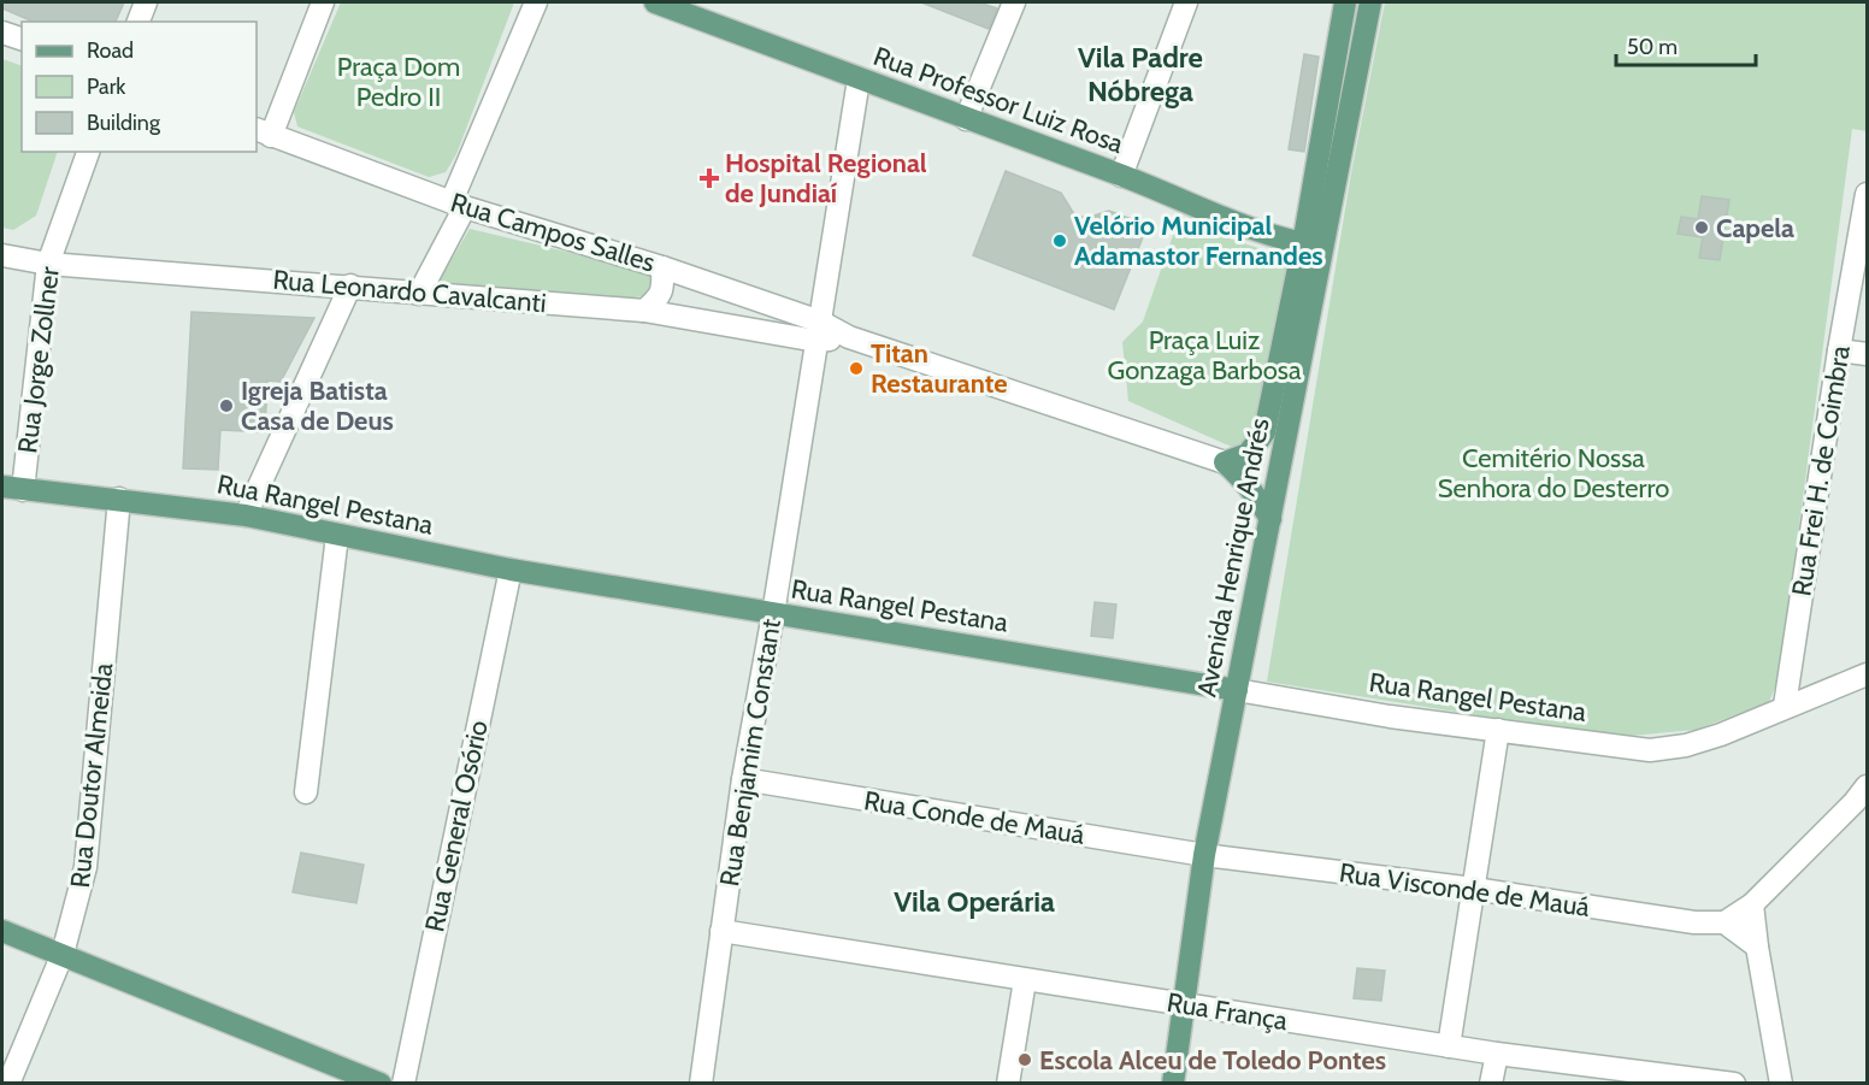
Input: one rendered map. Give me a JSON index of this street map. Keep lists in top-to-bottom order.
{
  "streets": {
    "main road": ["Rua Professor Luiz Rosa", "Rua Rangel Pestana", "Avenida Henrique Andrés"],
    "street": [
      "Rua Campos Salles",
      "Rua Leonardo Cavalcanti",
      "Rua Jorge Zollner",
      "Rua Frei H. de Coimbra",
      "Rua Benjamim Constant",
      "Rua Doutor Almeida",
      "Rua Conde de Mauá",
      "Rua General Osório",
      "Rua Visconde de Mauá",
      "Rua França"
    ]
  },
  "crossings": [
    ["Rua Professor Luiz Rosa", "Avenida Henrique Andrés"],
    ["Rua Professor Luiz Rosa", "Rua Benjamim Constant"],
    ["Rua Campos Salles", "Rua Leonardo Cavalcanti"],
    ["Rua Campos Salles", "Avenida Henrique Andrés"],
    ["Rua Campos Salles", "Rua Benjamim Constant"],
    ["Rua Leonardo Cavalcanti", "Rua Jorge Zollner"],
    ["Rua Leonardo Cavalcanti", "Rua Benjamim Constant"],
    ["Rua Jorge Zollner", "Rua Rangel Pestana"],
    ["Rua Frei H. de Coimbra", "Rua Rangel Pestana"],
    ["Rua Rangel Pestana", "Avenida Henrique Andrés"],
    ["Rua Rangel Pestana", "Rua Benjamim Constant"],
    ["Rua Rangel Pestana", "Rua Doutor Almeida"],
    ["Rua Rangel Pestana", "Rua General Osório"],
    ["Avenida Henrique Andrés", "Rua Conde de Mauá"],
    ["Avenida Henrique Andrés", "Rua Visconde de Mauá"],
    ["Avenida Henrique Andrés", "Rua França"],
    ["Rua Benjamim Constant", "Rua Conde de Mauá"],
    ["Rua Benjamim Constant", "Rua França"],
    ["Rua Conde de Mauá", "Rua Visconde de Mauá"]
  ],
  "districts": ["Vila Padre Nóbrega", "Vila Operária"],
  "parks": ["Praça Dom Pedro II", "Praça Luiz Gonzaga Barbosa", "Cemitério Nossa Senhora do Desterro"],
  "places": {
    "health": ["Hospital Regional de Jundiaí"],
    "other": [
      "Capela",
      "Velório Municipal Adamastor Fernandes",
      "Titan Restaurante",
      "Igreja Batista Casa de Deus",
      "Escola Alceu de Toledo Pontes"
    ]
  },
  "legend": ["Road", "Park", "Building"],
  "scale_bar": "50 m"
}
